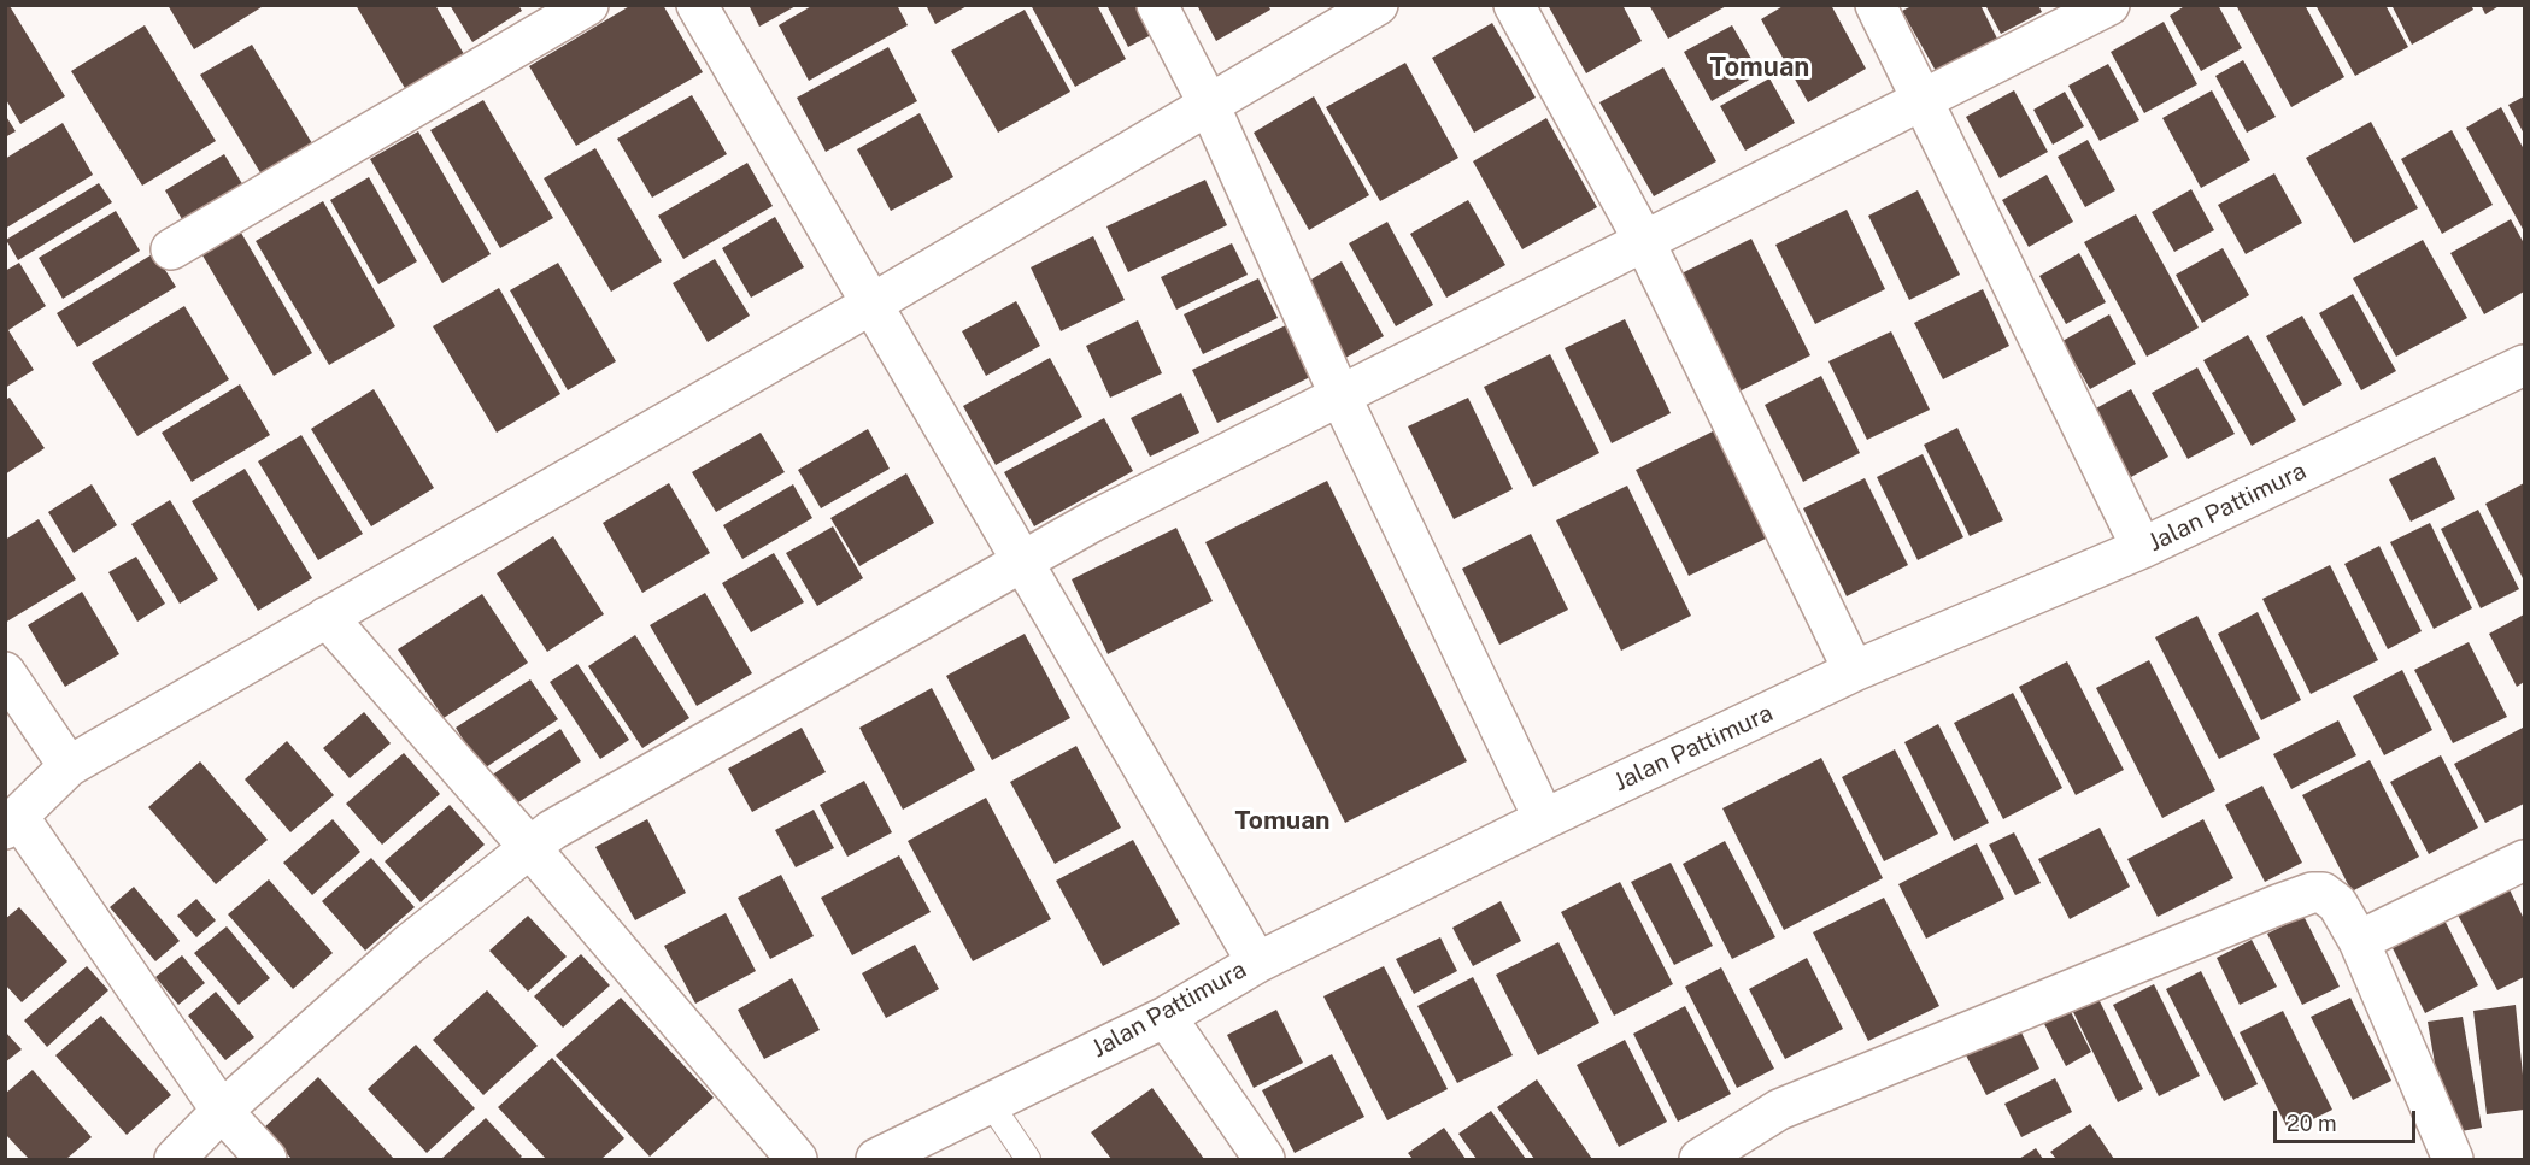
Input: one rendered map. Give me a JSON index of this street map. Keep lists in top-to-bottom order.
{
  "streets": {
    "street": ["Jalan Pattimura"]
  },
  "districts": ["Tomuan", "Tomuan"],
  "scale_bar": "20 m"
}
